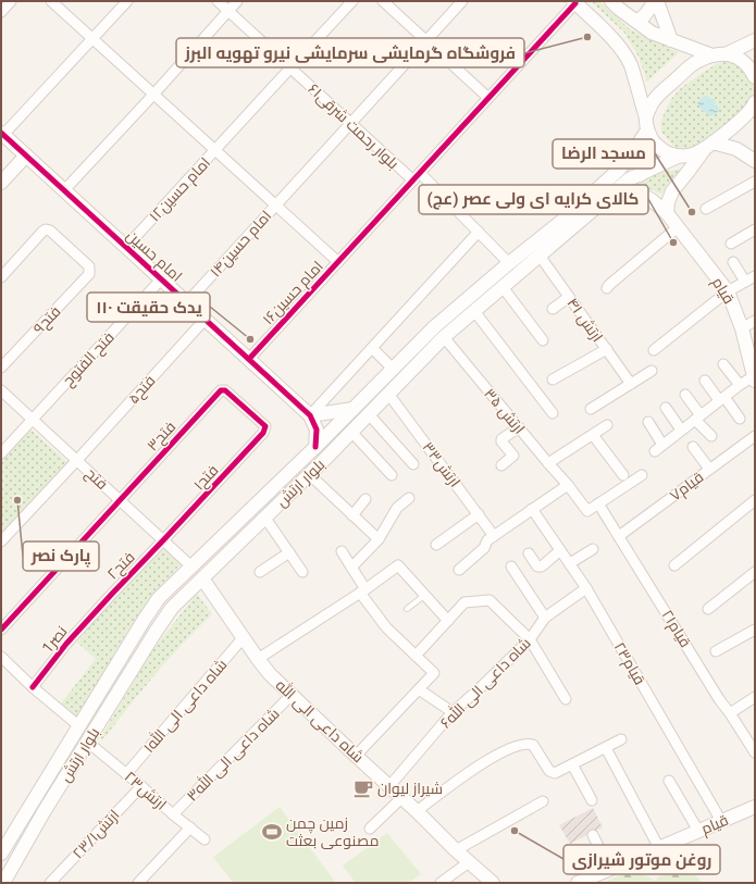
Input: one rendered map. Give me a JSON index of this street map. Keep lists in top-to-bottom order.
{
  "streets": {
    "main road": [
      "امام حسین",
      "قیام",
      "بلوار ارتش",
      "شاه داعی الی الله"
    ],
    "street": [
      "بلوار رحمت شرقی۶۱",
      "امام حسین۱۲",
      "امام حسین۱۴",
      "امام حسین۱۶",
      "۹فتح",
      "ارتش ۴۱",
      "فتح الفتوح",
      "۵فتح",
      "ارتش ۳۵",
      "۳فتح",
      "ارتش۳۳",
      "۱فتح",
      "فتح",
      "قیام۷",
      "۲فتح",
      "قیام۲۱",
      "1نصر",
      "قیام۲۳",
      "شاه داعی الی الله۶",
      "شاه داعی الی الله۱",
      "شاه داعی الی الله۳",
      "ارتش۲۳",
      "۲۳/۱ارتش"
    ]
  },
  "crossings": [
    ["بلوار رحمت شرقی۶۱", "امام حسین۱۲"],
    ["بلوار رحمت شرقی۶۱", "امام حسین۱۴"],
    ["بلوار رحمت شرقی۶۱", "امام حسین۱۶"],
    ["بلوار رحمت شرقی۶۱", "بلوار ارتش"],
    ["امام حسین۱۲", "امام حسین"],
    ["امام حسین۱۴", "امام حسین"],
    ["امام حسین", "امام حسین۱۶"],
    ["امام حسین", "فتح الفتوح"],
    ["امام حسین", "۵فتح"],
    ["قیام", "بلوار ارتش"],
    ["قیام", "قیام۲۳"],
    ["ارتش ۴۱", "بلوار ارتش"],
    ["فتح الفتوح", "فتح"],
    ["۵فتح", "فتح"],
    ["ارتش ۳۵", "بلوار ارتش"],
    ["ارتش ۳۵", "قیام۲۱"],
    ["۳فتح", "۱فتح"],
    ["۳فتح", "فتح"],
    ["ارتش۳۳", "بلوار ارتش"],
    ["۱فتح", "فتح"],
    ["۱فتح", "۲فتح"],
    ["فتح", "بلوار ارتش"],
    ["فتح", "۲فتح"],
    ["بلوار ارتش", "شاه داعی الی الله"],
    ["بلوار ارتش", "ارتش۲۳"],
    ["قیام۷", "قیام۲۱"],
    ["۲فتح", "1نصر"],
    ["قیام۲۳", "شاه داعی الی الله۶"],
    ["شاه داعی الی الله۶", "شاه داعی الی الله"],
    ["شاه داعی الی الله۱", "شاه داعی الی الله"],
    ["شاه داعی الی الله۱", "ارتش۲۳"],
    ["شاه داعی الی الله", "شاه داعی الی الله۳"],
    ["شاه داعی الی الله۳", "ارتش۲۳"],
    ["ارتش۲۳", "۲۳/۱ارتش"]
  ],
  "places": {
    "other": [
      "فروشگاه گرمایشی سرمایشی نیرو تهویه البرز",
      "مسجد الرضا",
      "کالای کرایه ای ولی عصر (عج)",
      "یدک حقیقت ۱۱۰",
      "پارک نصر",
      "روغن موتور شیرازی"
    ],
    "cafe": ["شیراز لیوان"],
    "sports": ["زمین چمن مصنوعی بعثت"]
  }
}
